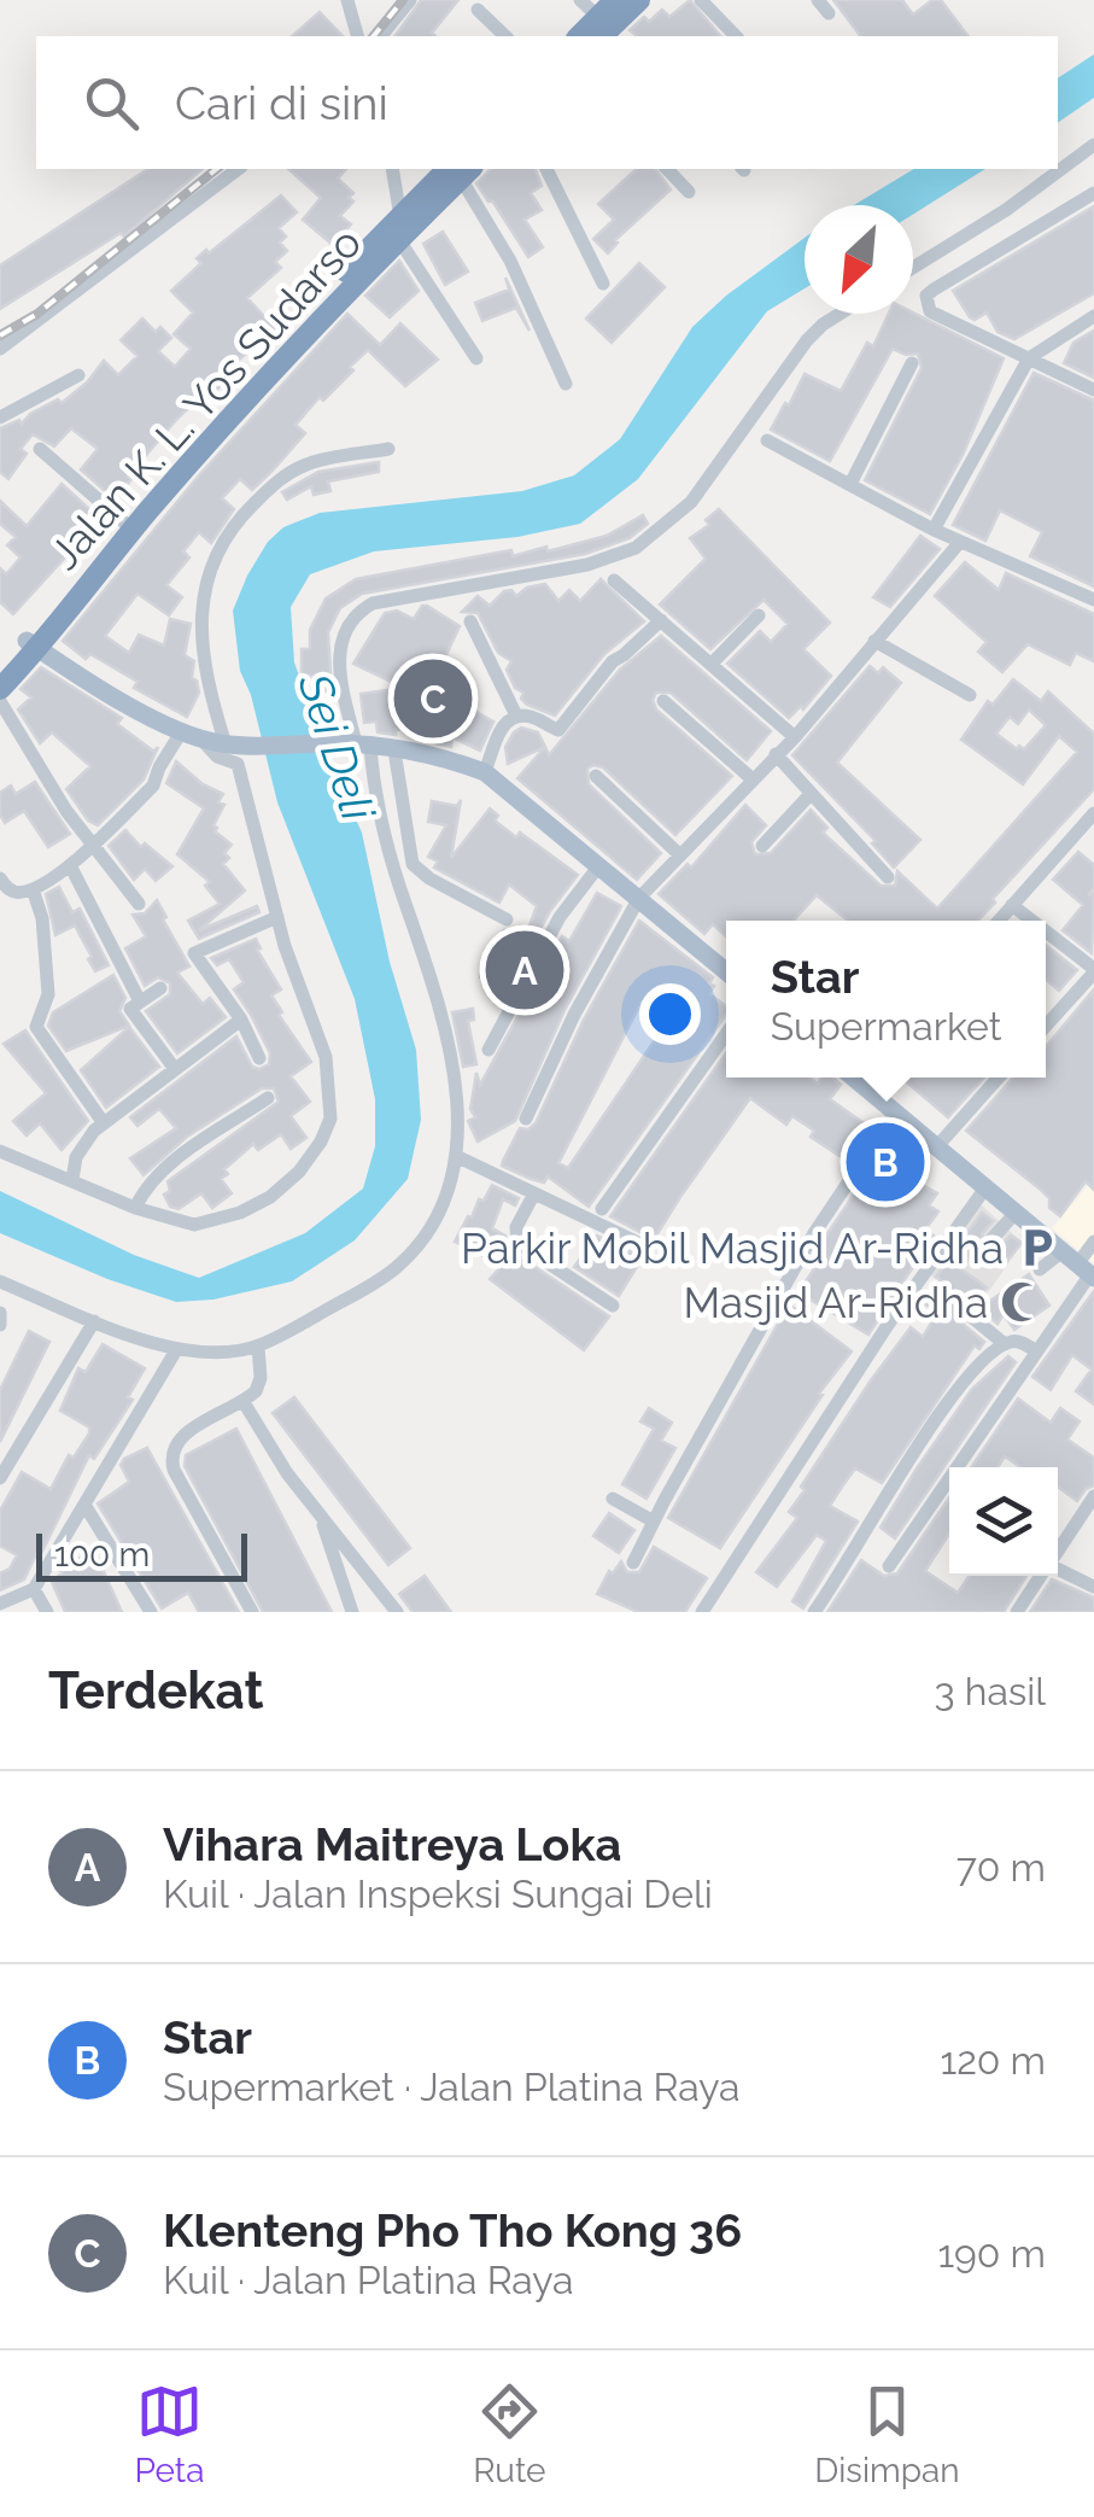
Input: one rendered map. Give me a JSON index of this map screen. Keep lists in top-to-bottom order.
{
  "streets": {
    "highway": ["Jalan K. L. Yos Sudarso"]
  },
  "water": ["Sei Deli"],
  "places": {
    "parking": ["Parkir Mobil Masjid Ar-Ridha"],
    "mosque": ["Masjid Ar-Ridha"]
  },
  "scale_bar": "100 m",
  "north": "bottom left",
  "page": {
    "search": "Cari di sini",
    "pins": ["C", "A", "B"],
    "popup": ["Star", "Supermarket"],
    "scale": "100 m",
    "heading": ["Terdekat", "3 hasil"],
    "list": [
      {
        "mark": "A",
        "name": "Vihara Maitreya Loka",
        "note": "Kuil · Jalan Inspeksi Sungai Deli",
        "value": "70 m"
      },
      {
        "mark": "B",
        "name": "Star",
        "note": "Supermarket · Jalan Platina Raya",
        "value": "120 m"
      },
      {
        "mark": "C",
        "name": "Klenteng Pho Tho Kong 36",
        "note": "Kuil · Jalan Platina Raya",
        "value": "190 m"
      }
    ],
    "nav": ["Peta", "Rute", "Disimpan"]
  }
}
